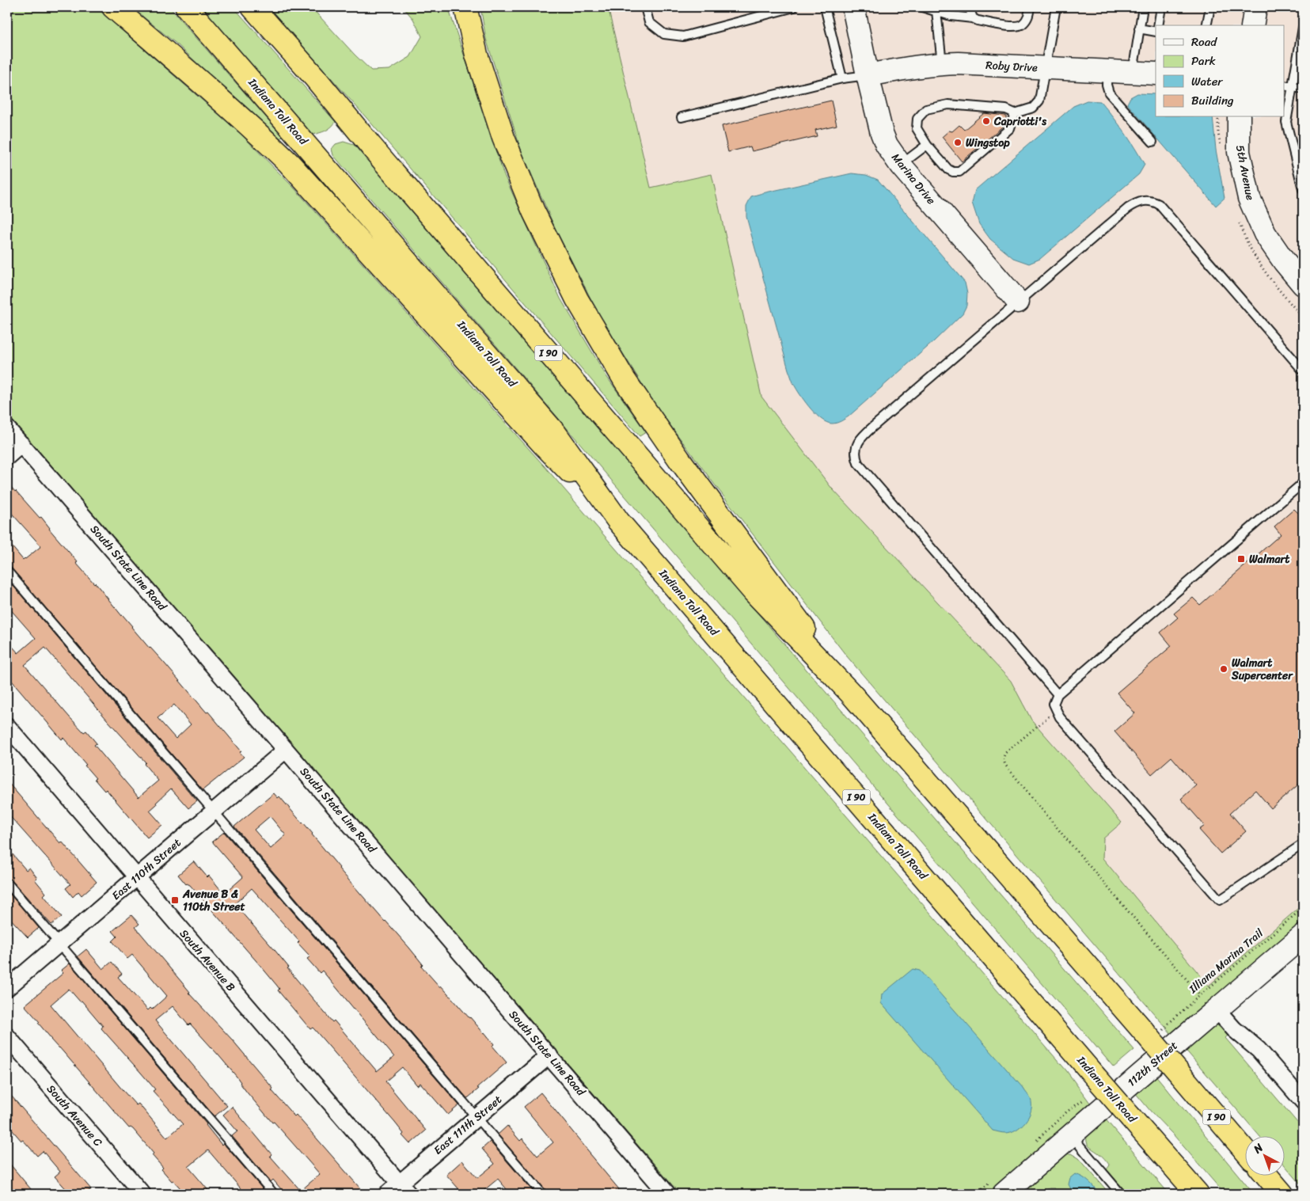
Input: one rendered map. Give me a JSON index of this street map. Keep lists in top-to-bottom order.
{
  "streets": {
    "highway": ["Indiana Toll Road", "I 90"],
    "street": [
      "Roby Drive",
      "5th Avenue",
      "Marina Drive",
      "South State Line Road",
      "East 110th Street",
      "South Avenue B",
      "112th Street",
      "South Avenue C",
      "East 111th Street"
    ],
    "path": ["Illiana Marina Trail"]
  },
  "crossings": [
    ["Roby Drive", "Marina Drive"],
    ["I 90", "Illiana Marina Trail"],
    ["South State Line Road", "East 110th Street"],
    ["South State Line Road", "East 111th Street"],
    ["East 110th Street", "South Avenue B"],
    ["South Avenue B", "East 111th Street"]
  ],
  "places": {
    "other": ["Capriotti's", "Wingstop", "Walmart Supercenter"],
    "transit": ["Walmart", "Avenue B & 110th Street"]
  },
  "legend": [
    "Road",
    "Park",
    "Water",
    "Building"
  ],
  "north": "top left"
}
